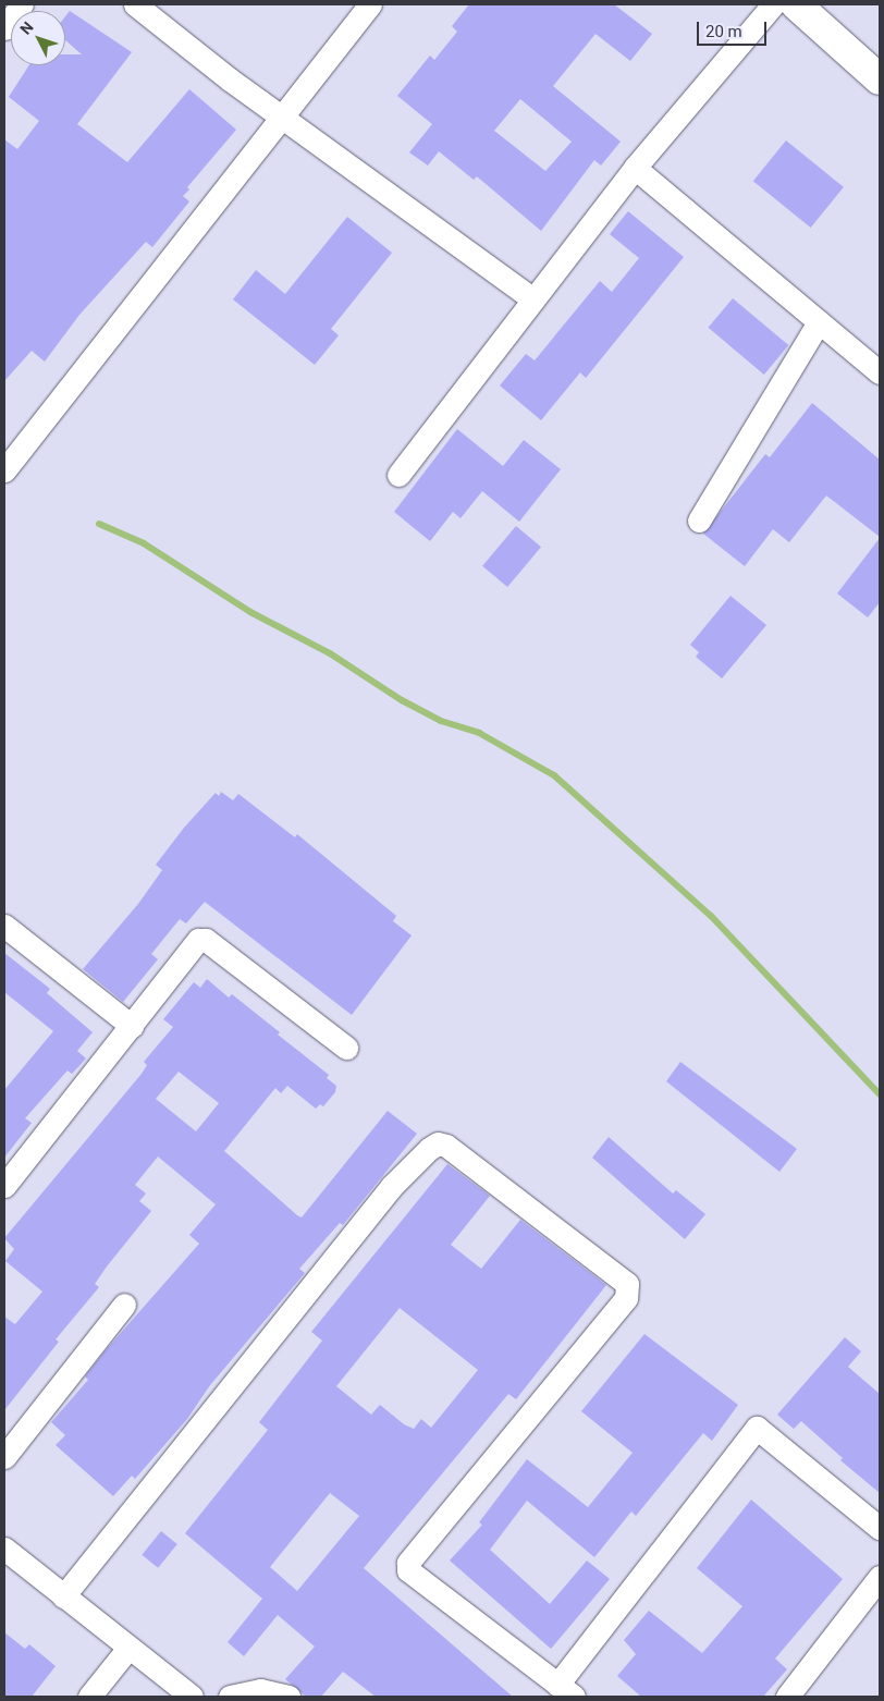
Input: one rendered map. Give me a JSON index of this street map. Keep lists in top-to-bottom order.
{
  "scale_bar": "20 m",
  "north": "top left"
}
